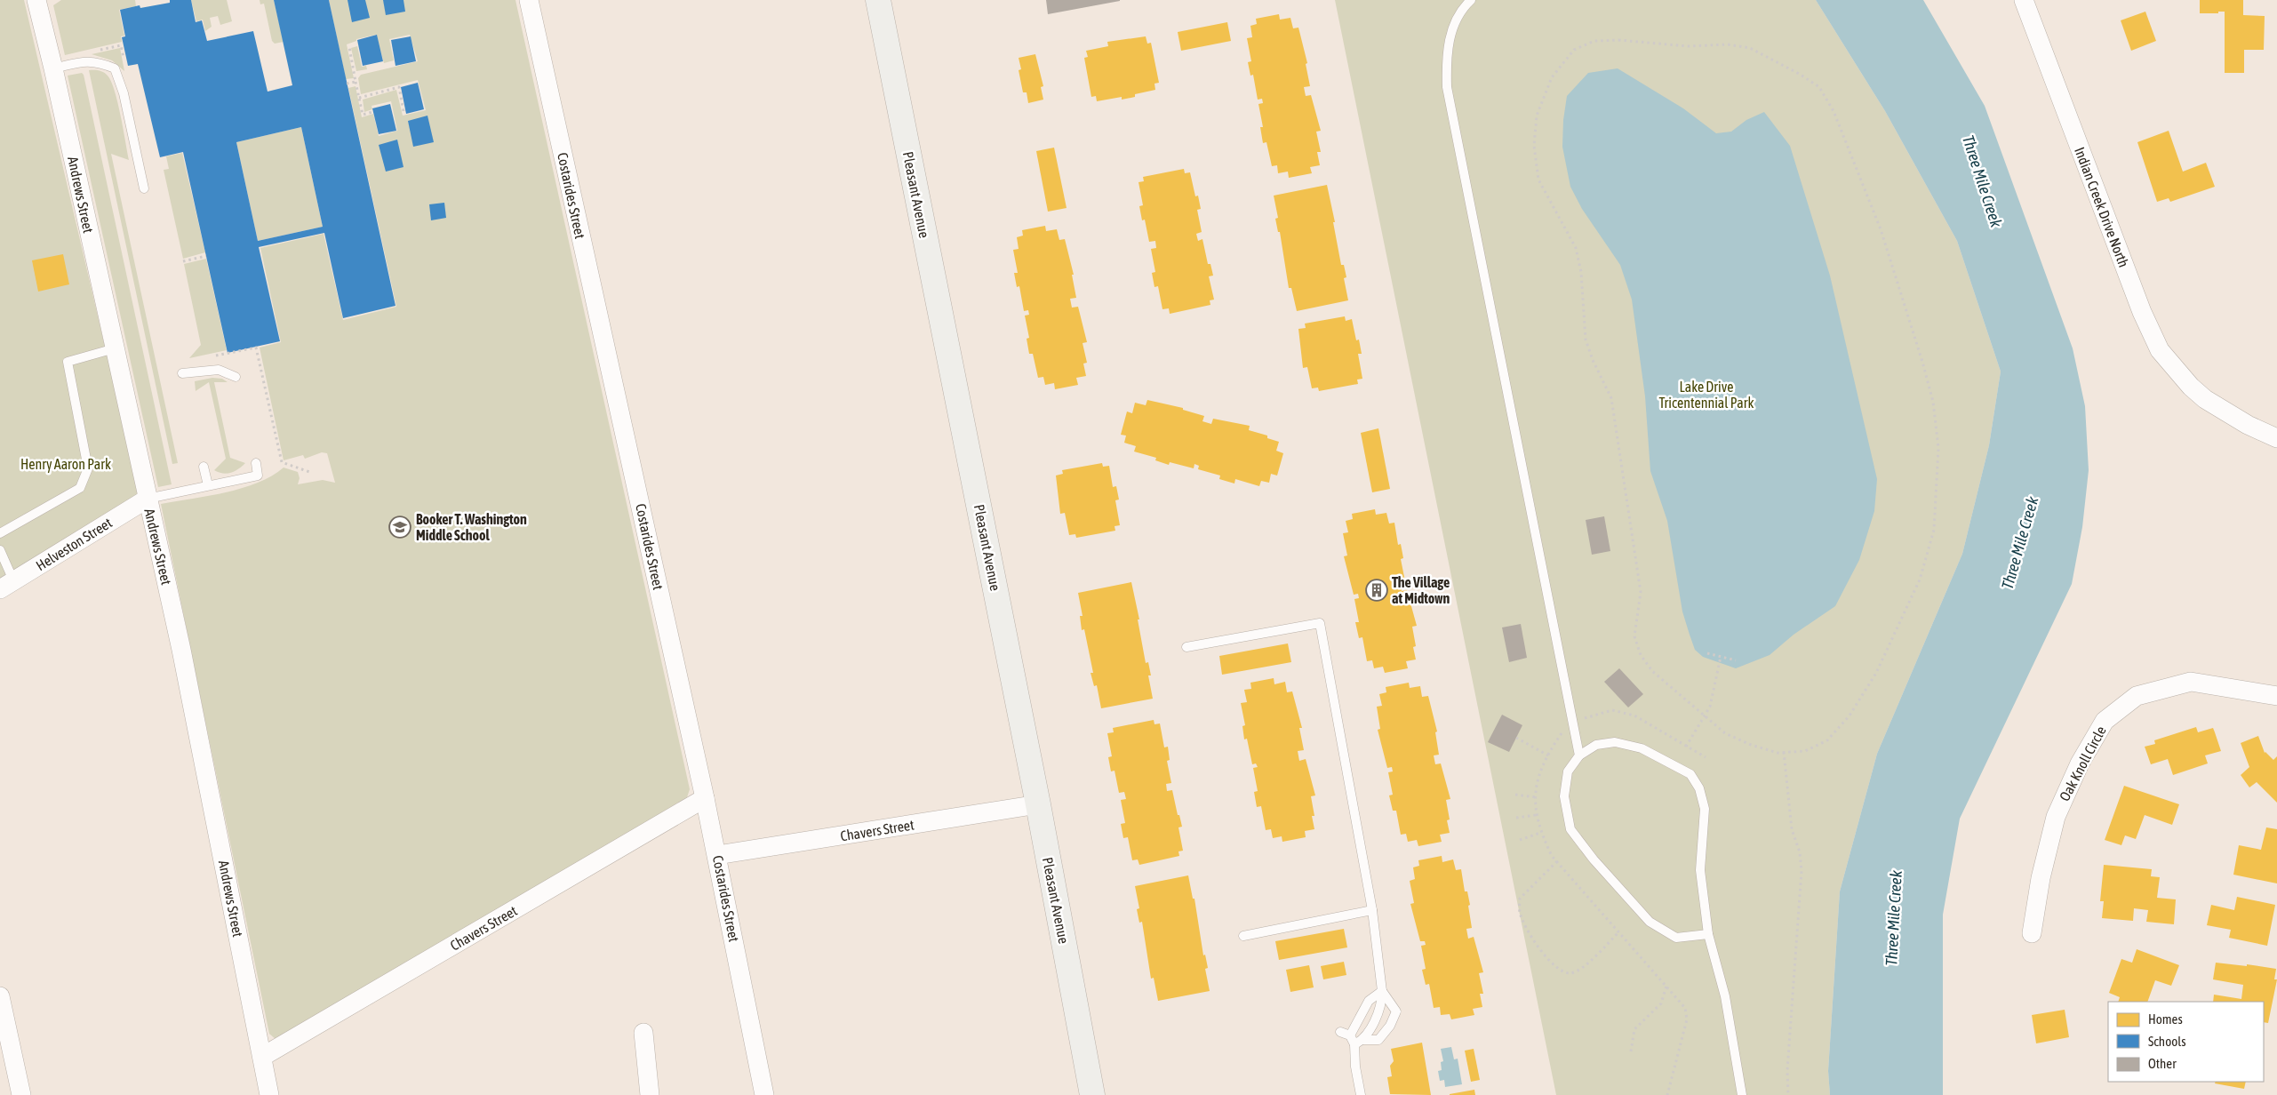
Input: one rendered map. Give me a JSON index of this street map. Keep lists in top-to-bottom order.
{
  "streets": {
    "street": [
      "Andrews Street",
      "Pleasant Avenue",
      "Costarides Street",
      "Indian Creek Drive North",
      "Helveston Street",
      "Oak Knoll Circle",
      "Chavers Street"
    ]
  },
  "crossings": [
    ["Andrews Street", "Helveston Street"],
    ["Andrews Street", "Chavers Street"],
    ["Pleasant Avenue", "Chavers Street"],
    ["Costarides Street", "Chavers Street"]
  ],
  "water": ["Three Mile Creek"],
  "parks": ["Lake Drive Tricentennial Park", "Henry Aaron Park"],
  "places": {
    "school or university": ["Booker T. Washington Middle School"],
    "building": ["The Village at Midtown"]
  },
  "legend": ["Homes", "Schools", "Other"]
}
